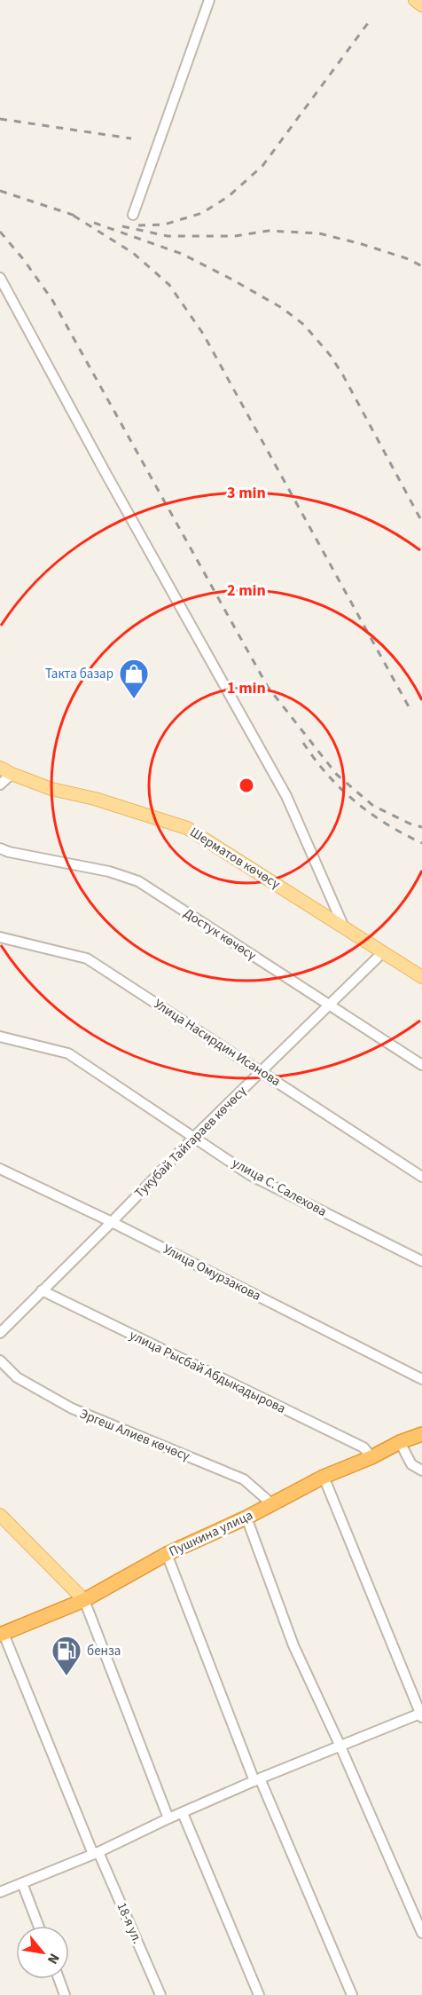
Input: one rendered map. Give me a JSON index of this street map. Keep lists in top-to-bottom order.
{
  "streets": {
    "highway": ["Пушкина улица"],
    "main road": ["Шерматов көчөсү"],
    "street": [
      "Достук көчөсү",
      "Улица Насирдин Исанова",
      "Тукубай Тайгараев көчөсү",
      "улица С. Салехова",
      "Улица Омурзакова",
      "улица Рысбай Абдыкадырова",
      "Эргеш Алиев көчөсү",
      "18-я ул."
    ]
  },
  "crossings": [
    ["Шерматов көчөсү", "Тукубай Тайгараев көчөсү"],
    ["Достук көчөсү", "Тукубай Тайгараев көчөсү"],
    ["Улица Насирдин Исанова", "Тукубай Тайгараев көчөсү"],
    ["Тукубай Тайгараев көчөсү", "улица С. Салехова"],
    ["Тукубай Тайгараев көчөсү", "Улица Омурзакова"],
    ["Тукубай Тайгараев көчөсү", "улица Рысбай Абдыкадырова"],
    ["улица Рысбай Абдыкадырова", "Пушкина улица"],
    ["Эргеш Алиев көчөсү", "Пушкина улица"],
    ["Пушкина улица", "18-я ул."]
  ],
  "places": {
    "shop": ["Такта базар"],
    "fuel station": ["бенза"]
  },
  "north": "bottom right",
  "rings": ["3 min", "2 min", "1 min"]
}
